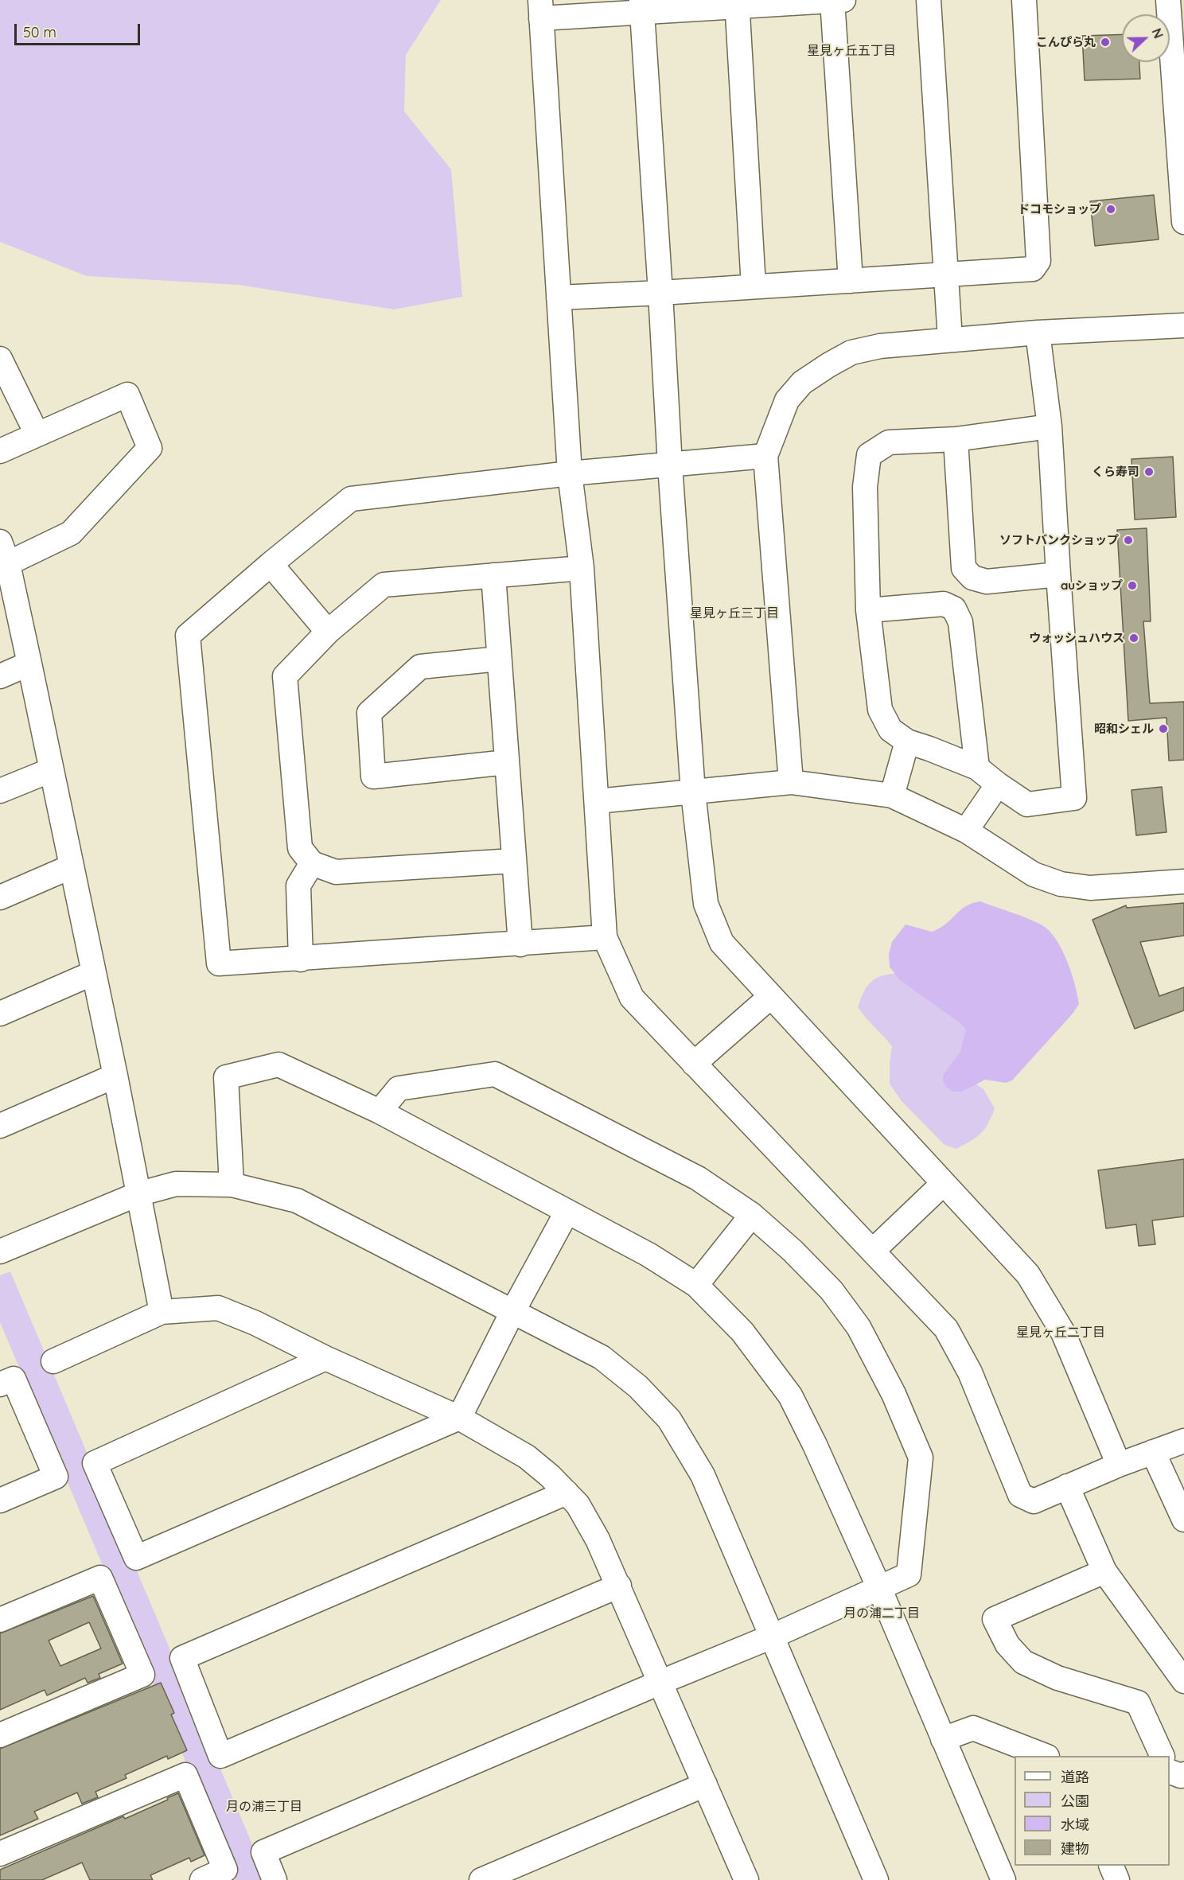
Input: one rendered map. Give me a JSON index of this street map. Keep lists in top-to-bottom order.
{
  "districts": [
    "星見ヶ丘五丁目",
    "星見ヶ丘三丁目",
    "星見ヶ丘二丁目",
    "月の浦二丁目",
    "月の浦三丁目"
  ],
  "places": [
    "こんぴら丸",
    "ドコモショップ",
    "くら寿司",
    "ソフトバンクショップ",
    "auショップ",
    "ウォッシュハウス",
    "昭和シェル"
  ],
  "legend": [
    "道路",
    "公園",
    "水域",
    "建物"
  ],
  "scale_bar": "50 m",
  "north": "right"
}
